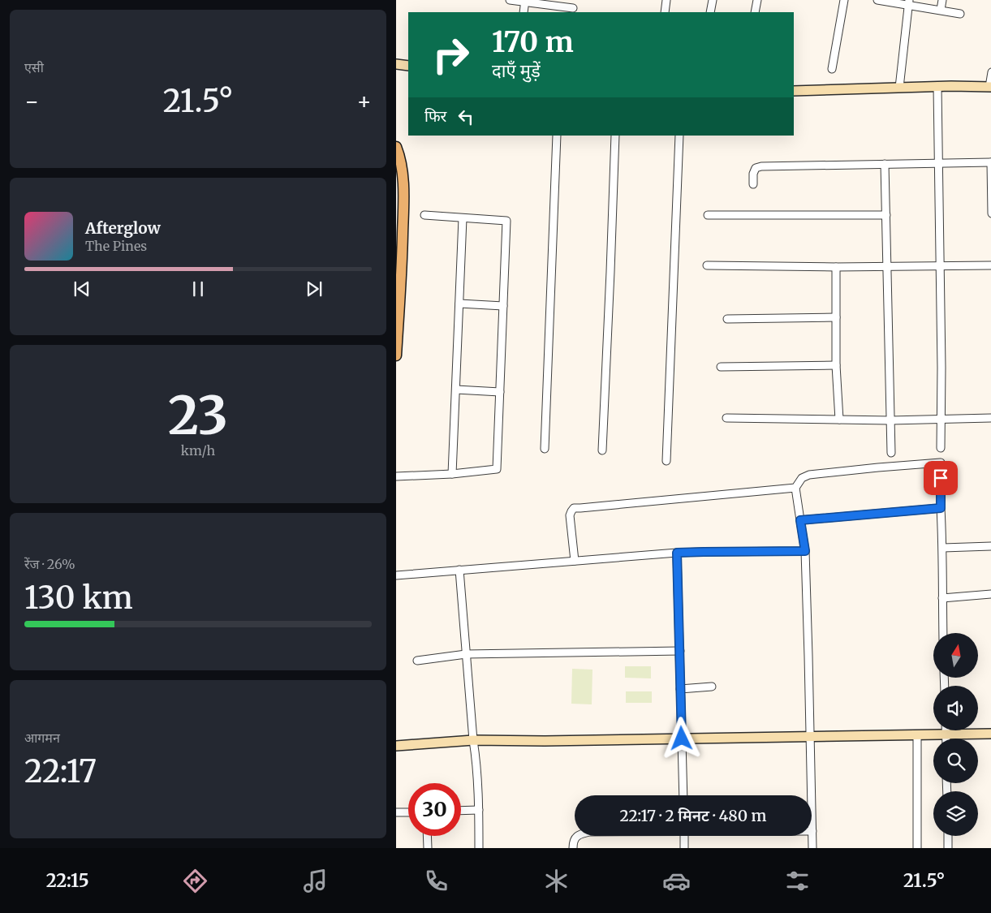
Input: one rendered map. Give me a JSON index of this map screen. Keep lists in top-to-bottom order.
{
  "north": "top",
  "page": {
    "tile": [
      "एसी",
      ["23", "km/h"],
      ["रेंज · 26%", "130 km"],
      ["आगमन", "22:17"]
    ],
    "turn": ["170 m", "दाएँ मुड़ें"],
    "heat": ["−", "21.5°", "+"],
    "then": "फिर",
    "song": ["Afterglow", "The Pines"],
    "limit": "30",
    "trip": "22:17 · 2 मिनट · 480 m",
    "tabs": ["22:15", "21.5°"]
  }
}
